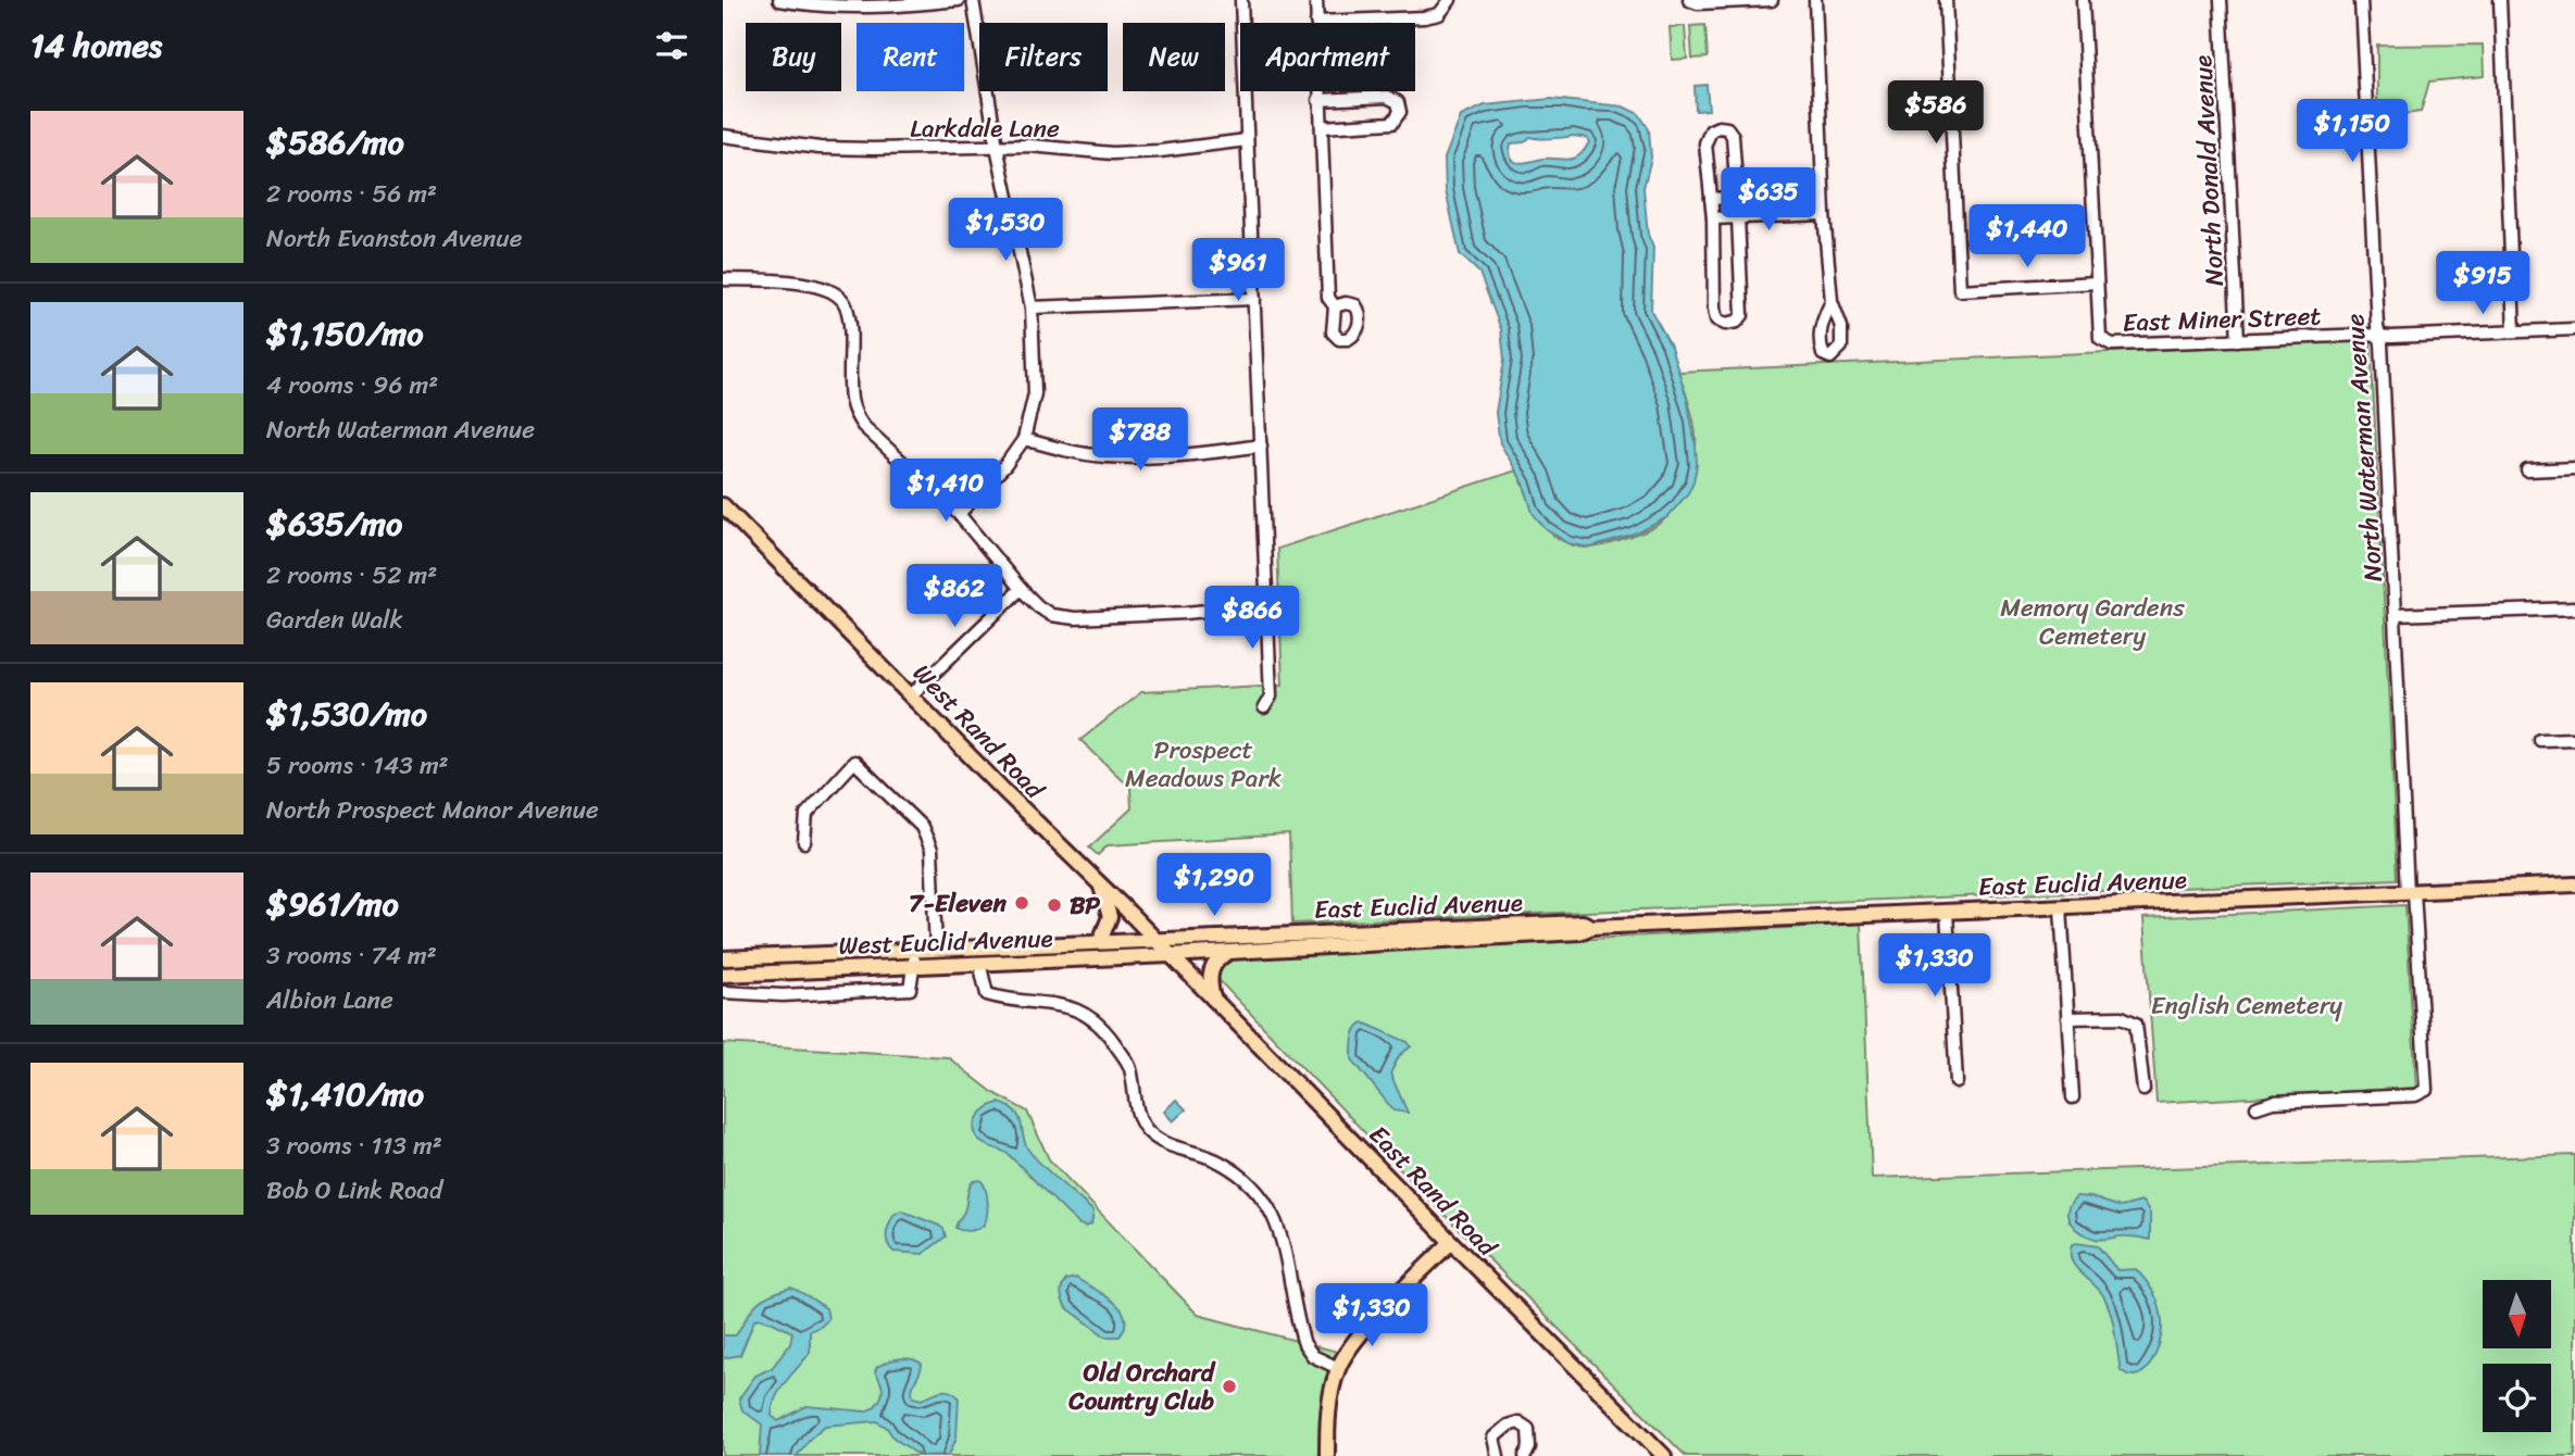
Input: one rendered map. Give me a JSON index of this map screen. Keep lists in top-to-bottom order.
{
  "streets": {
    "main road": [
      "West Rand Road",
      "East Euclid Avenue",
      "West Euclid Avenue",
      "East Rand Road"
    ],
    "street": [
      "Larkdale Lane",
      "North Donald Avenue",
      "East Miner Street",
      "North Waterman Avenue"
    ]
  },
  "crossings": [
    ["North Donald Avenue", "East Miner Street"],
    ["East Miner Street", "North Waterman Avenue"],
    ["North Waterman Avenue", "East Euclid Avenue"],
    ["West Rand Road", "East Euclid Avenue"],
    ["West Rand Road", "West Euclid Avenue"],
    ["West Rand Road", "East Rand Road"],
    ["East Euclid Avenue", "West Euclid Avenue"],
    ["East Euclid Avenue", "East Rand Road"],
    ["West Euclid Avenue", "East Rand Road"]
  ],
  "parks": ["Memory Gardens Cemetery", "Prospect Meadows Park", "English Cemetery"],
  "places": ["7-Eleven", "BP", "Old Orchard Country Club"],
  "north": "bottom",
  "page": {
    "heading": "14 homes",
    "chip": [
      "Buy",
      "Rent",
      "Filters",
      "New",
      "Apartment"
    ],
    "price": [
      "$586",
      "$1,150",
      "$635",
      "$1,530",
      "$1,440",
      "$961",
      "$915",
      "$788",
      "$1,410",
      "$862",
      "$866",
      "$1,290",
      "$1,330",
      "$1,330"
    ],
    "list": [
      {
        "name": "$586/mo",
        "note": "2 rooms · 56 m² · North Evanston Avenue"
      },
      {
        "name": "$1,150/mo",
        "note": "4 rooms · 96 m² · North Waterman Avenue"
      },
      {
        "name": "$635/mo",
        "note": "2 rooms · 52 m² · Garden Walk"
      },
      {
        "name": "$1,530/mo",
        "note": "5 rooms · 143 m² · North Prospect Manor Avenue"
      },
      {
        "name": "$961/mo",
        "note": "3 rooms · 74 m² · Albion Lane"
      },
      {
        "name": "$1,410/mo",
        "note": "3 rooms · 113 m² · Bob O Link Road"
      }
    ]
  }
}
